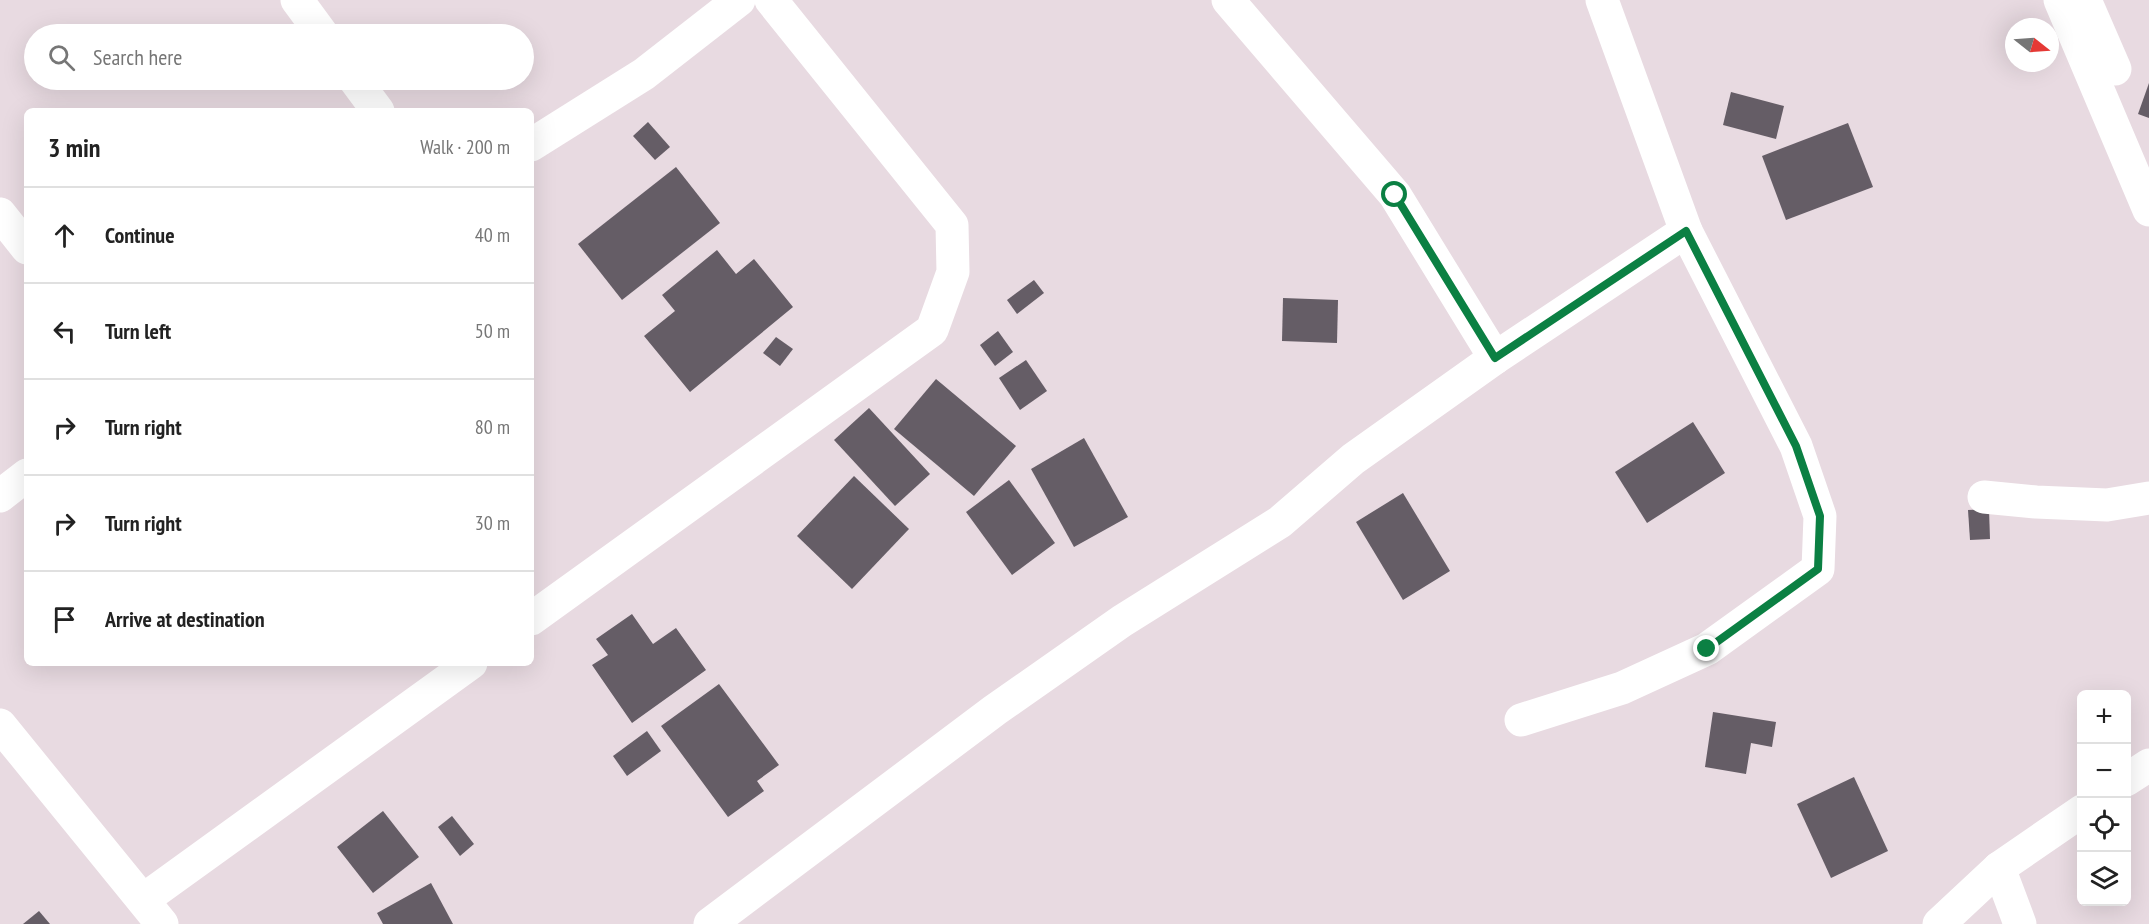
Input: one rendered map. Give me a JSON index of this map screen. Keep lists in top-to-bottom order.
{
  "north": "right",
  "page": {
    "search": "Search here",
    "heading": ["3 min", "Walk · 200 m"],
    "list": [
      ["Continue", "40 m"],
      ["Turn left", "50 m"],
      ["Turn right", "80 m"],
      ["Turn right", "30 m"],
      "Arrive at destination"
    ],
    "map_buttons": ["+", "−"]
  }
}
